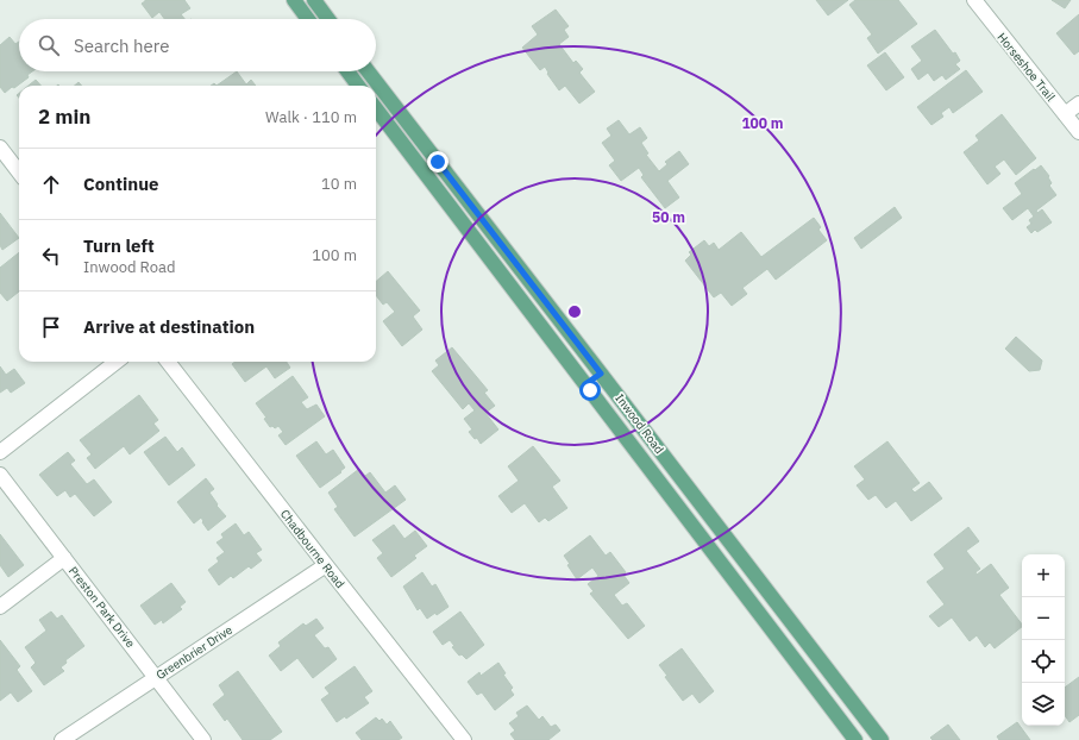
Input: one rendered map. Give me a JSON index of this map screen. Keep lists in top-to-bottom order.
{
  "streets": {
    "main road": ["Inwood Road"],
    "street": [
      "Horseshoe Trail",
      "Chadbourne Road",
      "Preston Park Drive",
      "Greenbrier Drive"
    ]
  },
  "crossings": [
    ["Chadbourne Road", "Greenbrier Drive"],
    ["Preston Park Drive", "Greenbrier Drive"]
  ],
  "page": {
    "search": "Search here",
    "heading": ["2 min", "Walk · 110 m"],
    "list": [
      ["Continue", "10 m"],
      ["Turn left", "Inwood Road", "100 m"],
      "Arrive at destination"
    ],
    "map_buttons": ["+", "−"]
  },
  "rings": ["100 m", "50 m"]
}
